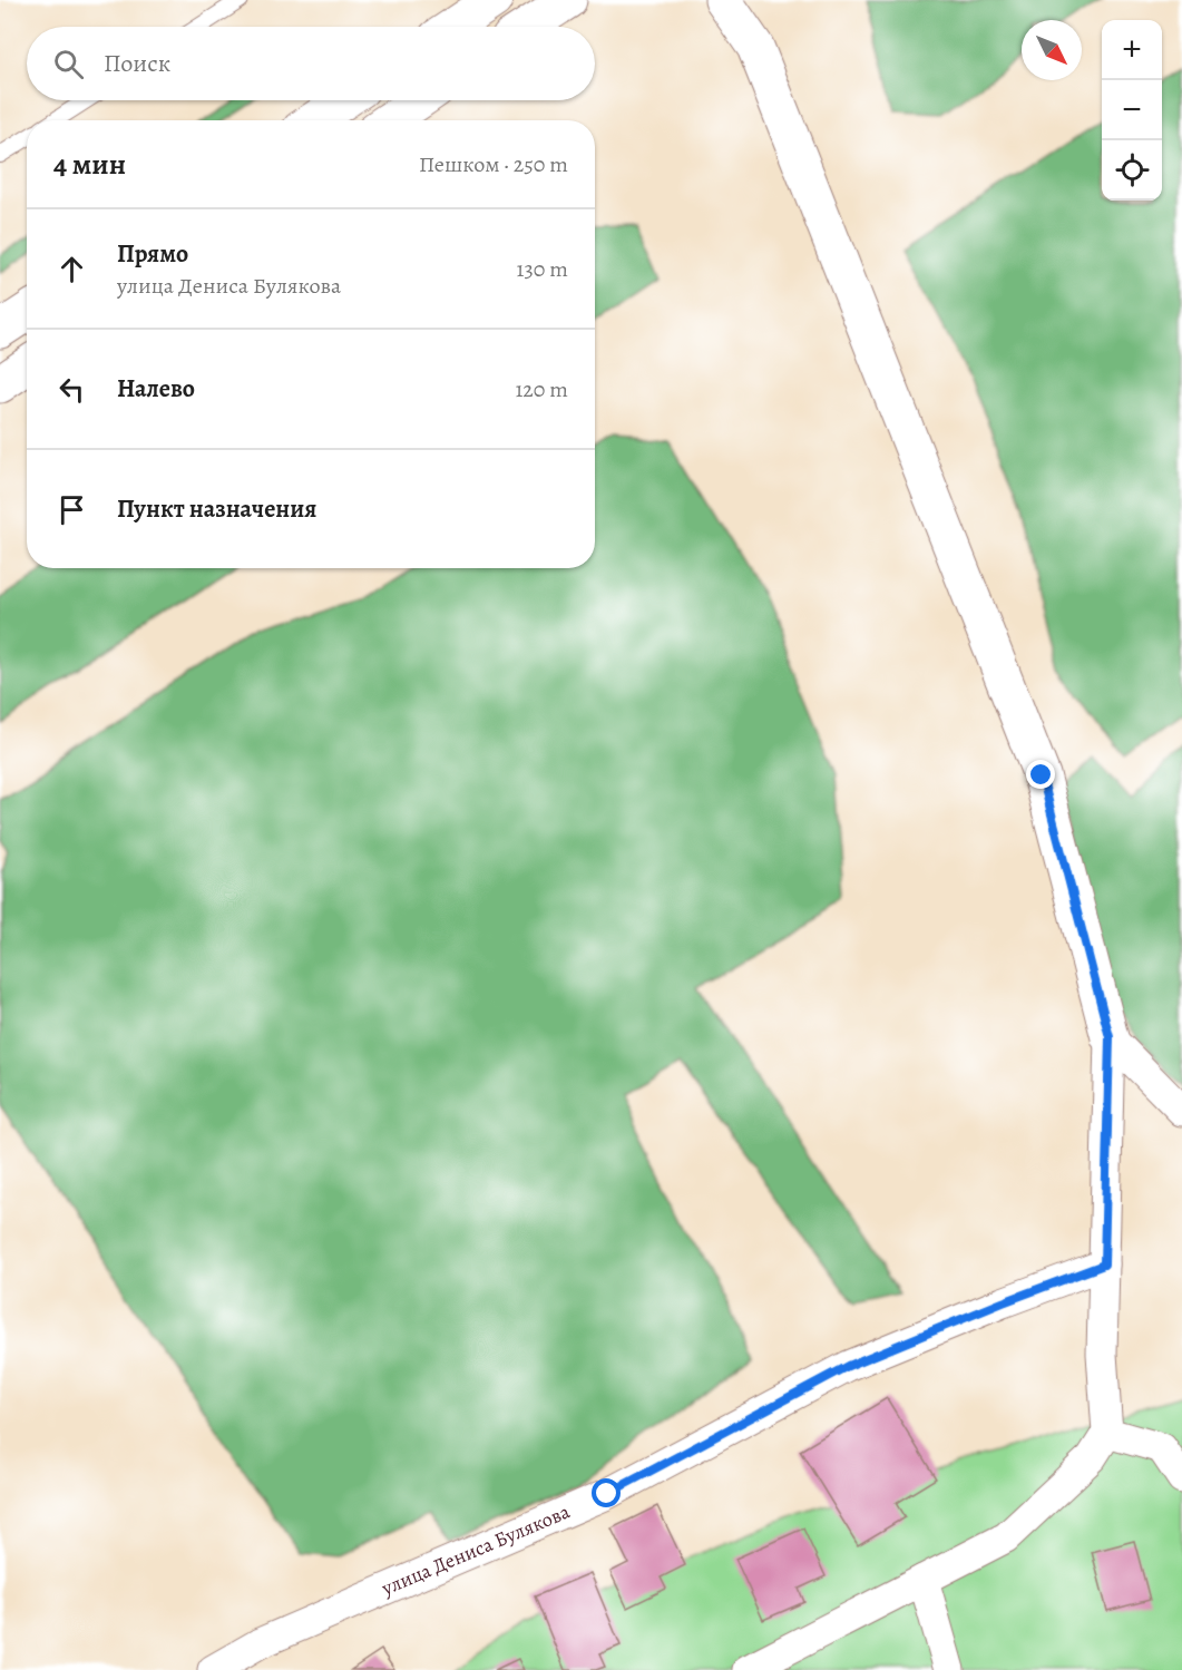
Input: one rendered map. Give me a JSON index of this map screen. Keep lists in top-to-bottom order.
{
  "streets": {
    "street": ["улица Дениса Булякова"]
  },
  "north": "bottom right",
  "page": {
    "map_buttons": ["+", "−"],
    "search": "Поиск",
    "heading": ["4 мин", "Пешком · 250 m"],
    "list": [
      ["Прямо", "улица Дениса Булякова", "130 m"],
      ["Налево", "120 m"],
      "Пункт назначения"
    ]
  }
}
